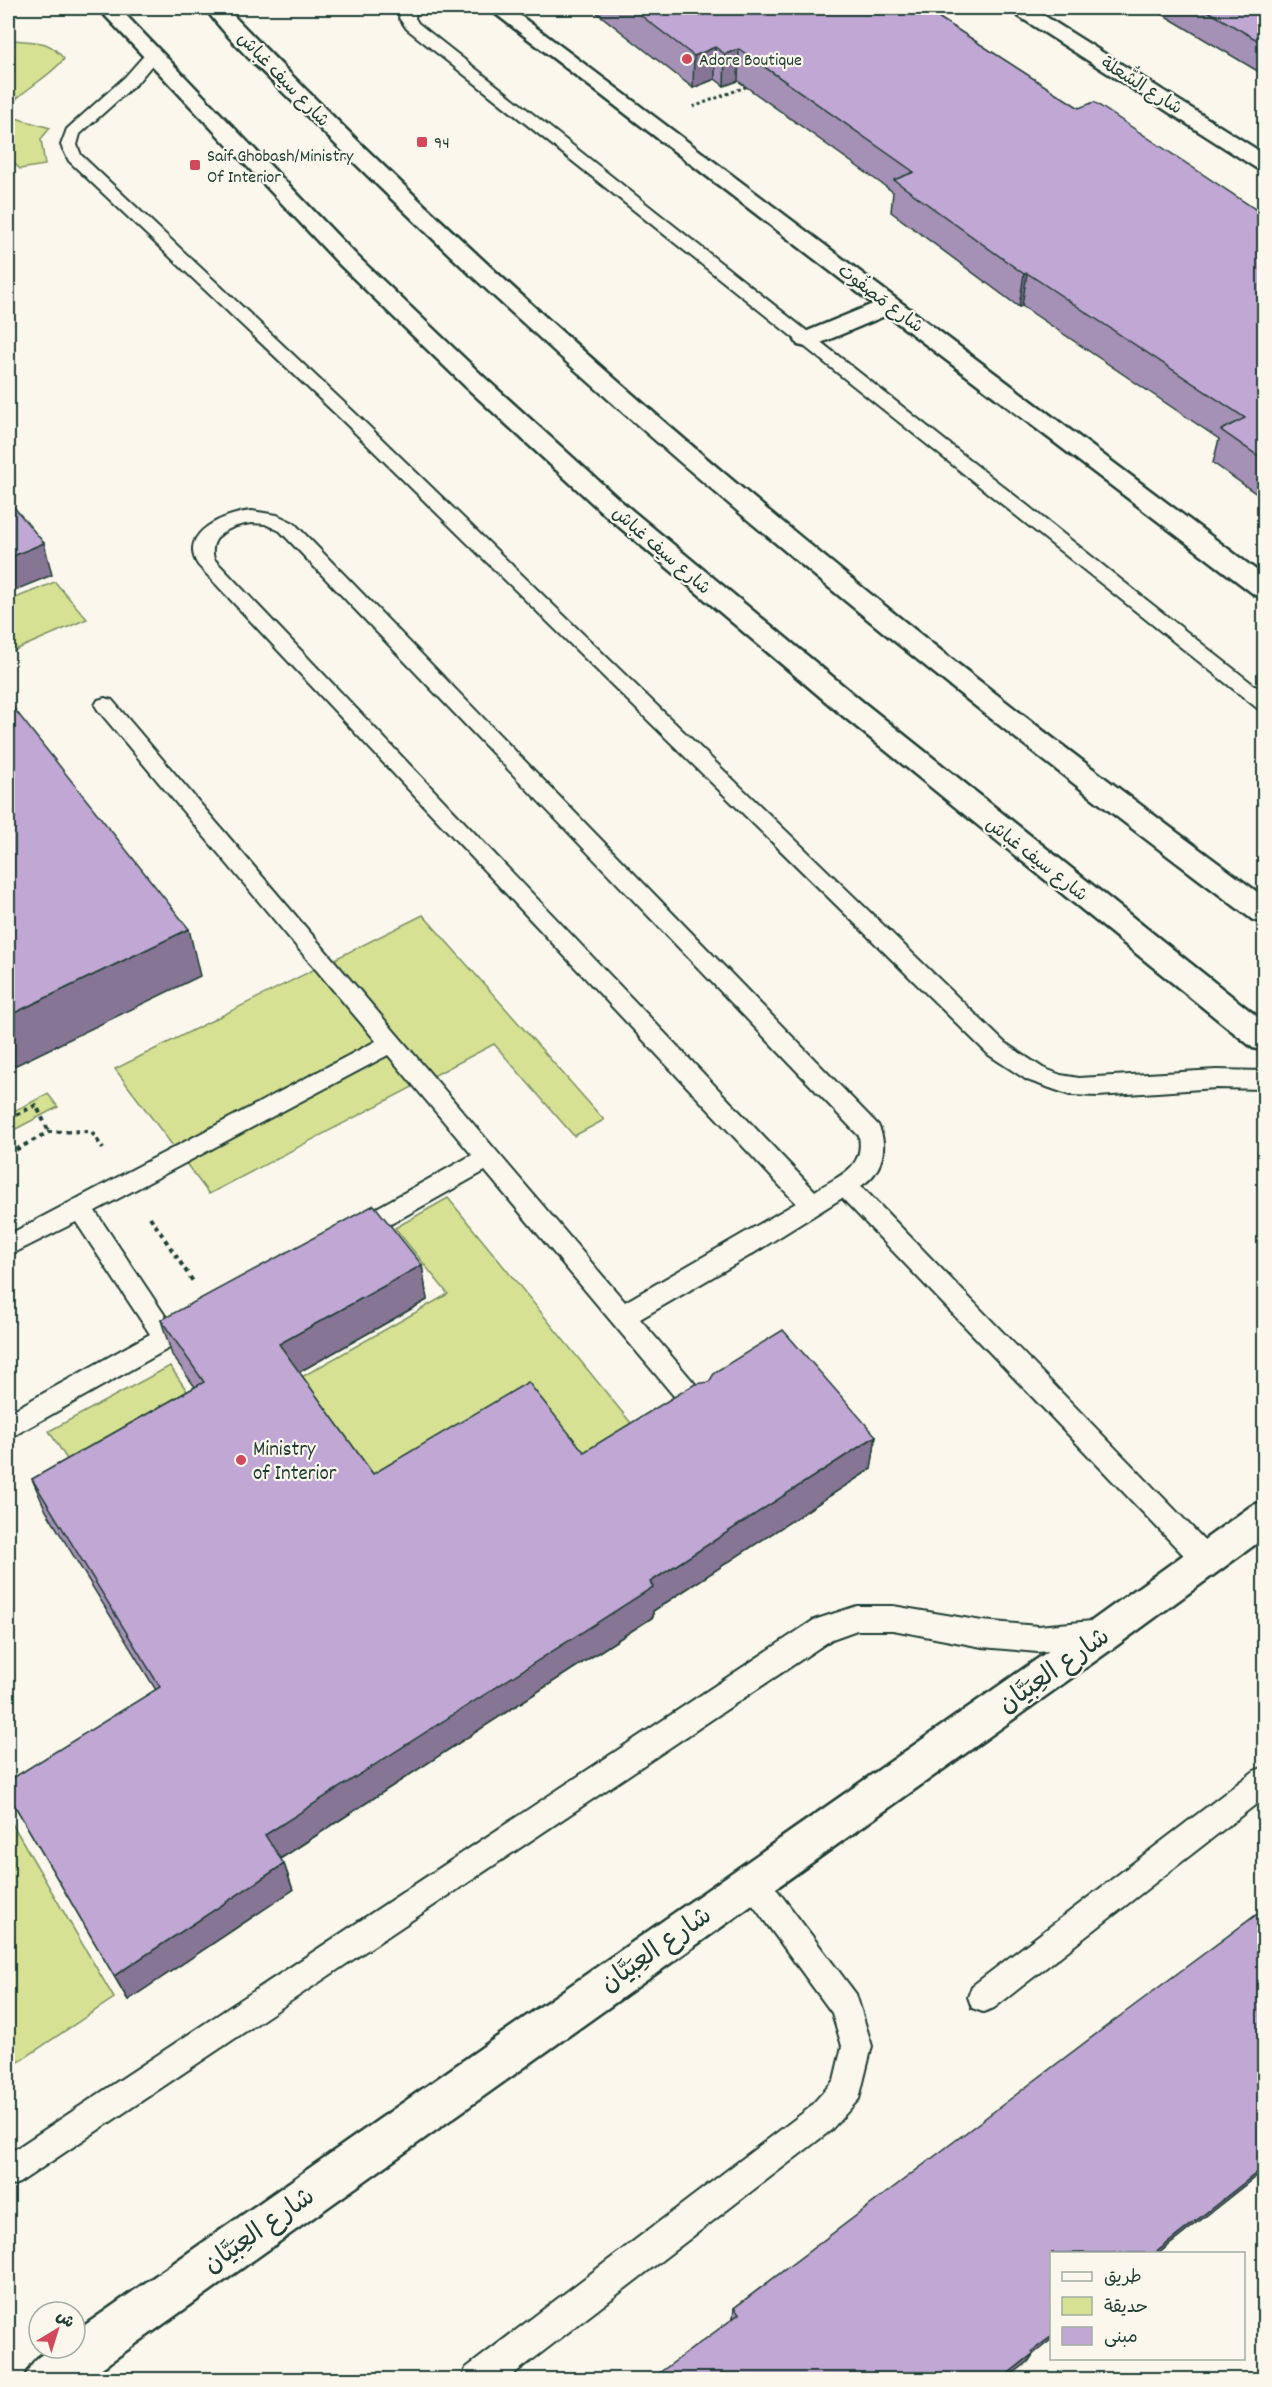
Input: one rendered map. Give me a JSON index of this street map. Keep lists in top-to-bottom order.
{
  "streets": {
    "street": [
      "شارع سيف غباش",
      "شارع الشُّعلة",
      "شارع مَصفُوت",
      "شارع العِبَيَّان"
    ]
  },
  "places": {
    "other": ["Adore Boutique", "Ministry of Interior"],
    "transit": ["94", "Saif Ghobash/Ministry Of Interior"]
  },
  "legend": ["طريق", "حديقة", "مبنى"],
  "north": "top right"
}
